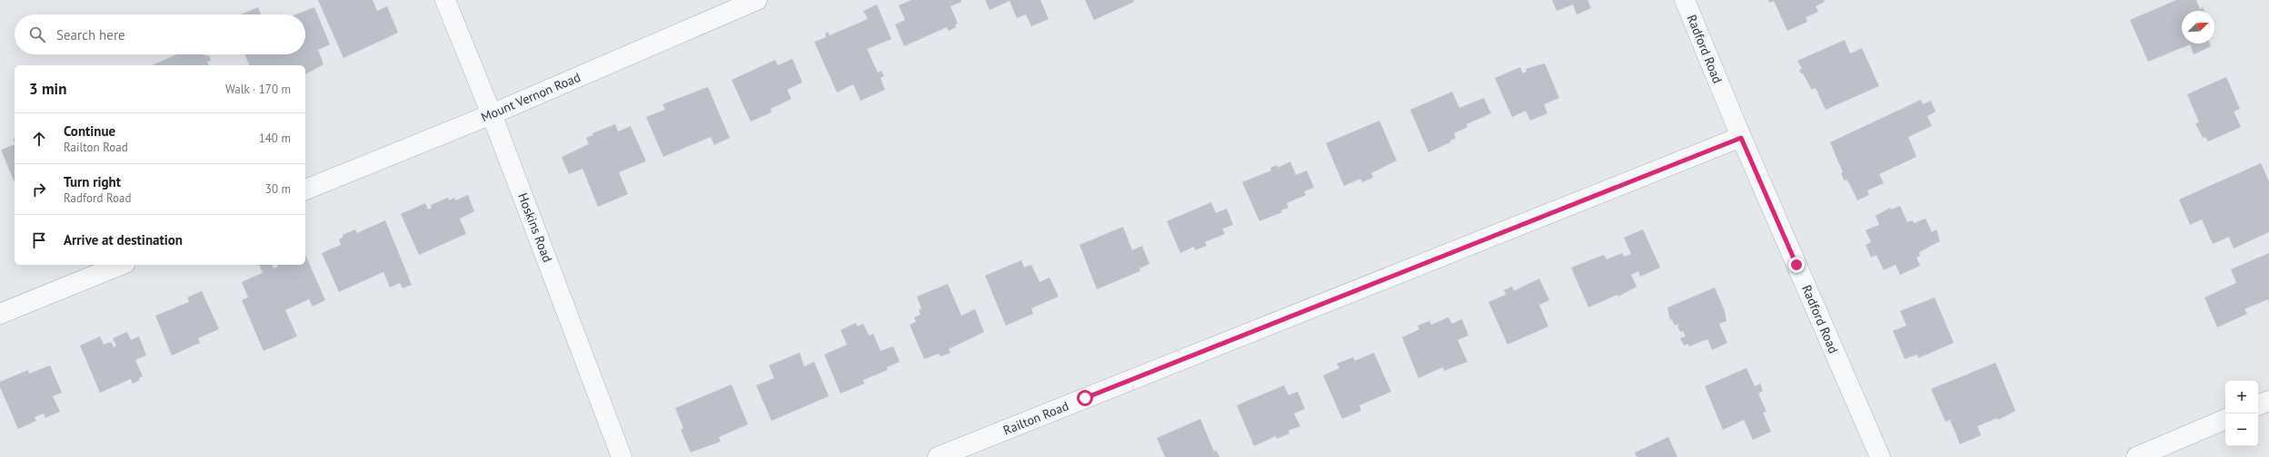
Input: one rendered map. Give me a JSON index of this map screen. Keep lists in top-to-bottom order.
{
  "streets": {
    "street": [
      "Radford Road",
      "Mount Vernon Road",
      "Hoskins Road",
      "Railton Road"
    ]
  },
  "crossings": [
    ["Radford Road", "Railton Road"],
    ["Mount Vernon Road", "Hoskins Road"]
  ],
  "north": "top right",
  "page": {
    "search": "Search here",
    "heading": ["3 min", "Walk · 170 m"],
    "list": [
      ["Continue", "Railton Road", "140 m"],
      ["Turn right", "Radford Road", "30 m"],
      "Arrive at destination"
    ],
    "map_buttons": ["+", "−"]
  }
}
